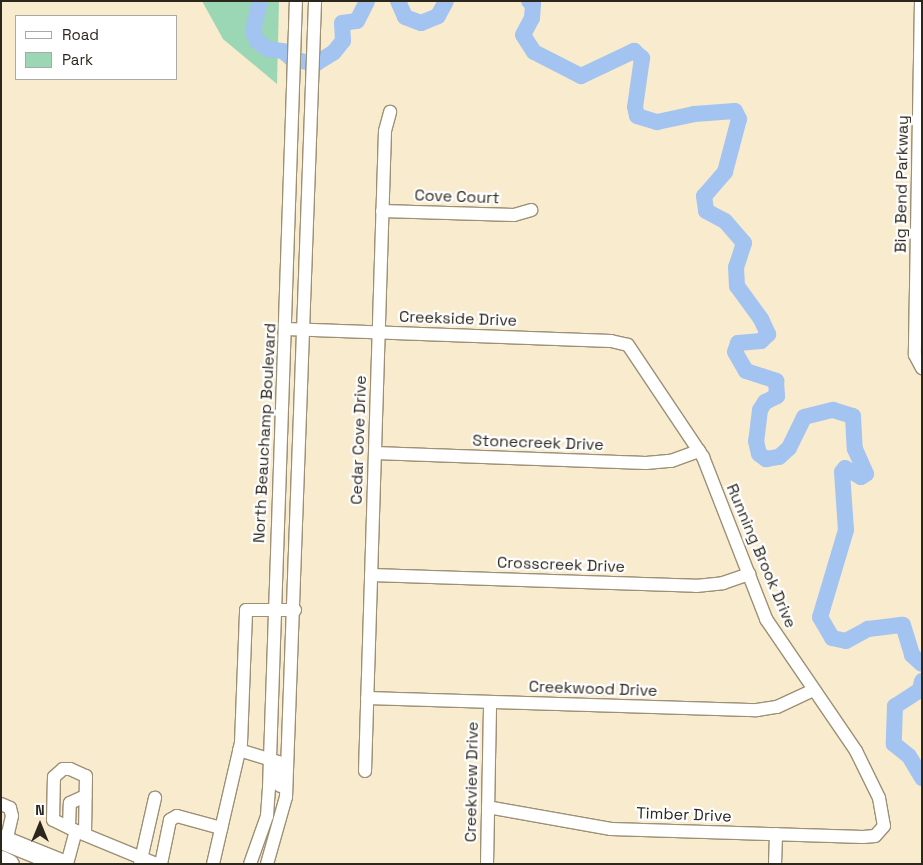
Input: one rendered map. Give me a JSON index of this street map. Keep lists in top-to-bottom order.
{
  "streets": {
    "street": [
      "Big Bend Parkway",
      "Cove Court",
      "Creekside Drive",
      "North Beauchamp Boulevard",
      "Cedar Cove Drive",
      "Stonecreek Drive",
      "Running Brook Drive",
      "Crosscreek Drive",
      "Creekwood Drive",
      "Creekview Drive",
      "Timber Drive"
    ]
  },
  "crossings": [
    ["Cove Court", "Cedar Cove Drive"],
    ["Creekside Drive", "North Beauchamp Boulevard"],
    ["Creekside Drive", "Cedar Cove Drive"],
    ["Creekside Drive", "Running Brook Drive"],
    ["Cedar Cove Drive", "Stonecreek Drive"],
    ["Cedar Cove Drive", "Crosscreek Drive"],
    ["Cedar Cove Drive", "Creekwood Drive"],
    ["Stonecreek Drive", "Running Brook Drive"],
    ["Running Brook Drive", "Crosscreek Drive"],
    ["Running Brook Drive", "Creekwood Drive"],
    ["Running Brook Drive", "Timber Drive"],
    ["Creekwood Drive", "Creekview Drive"],
    ["Creekview Drive", "Timber Drive"]
  ],
  "legend": ["Road", "Park"],
  "north": "top"
}
